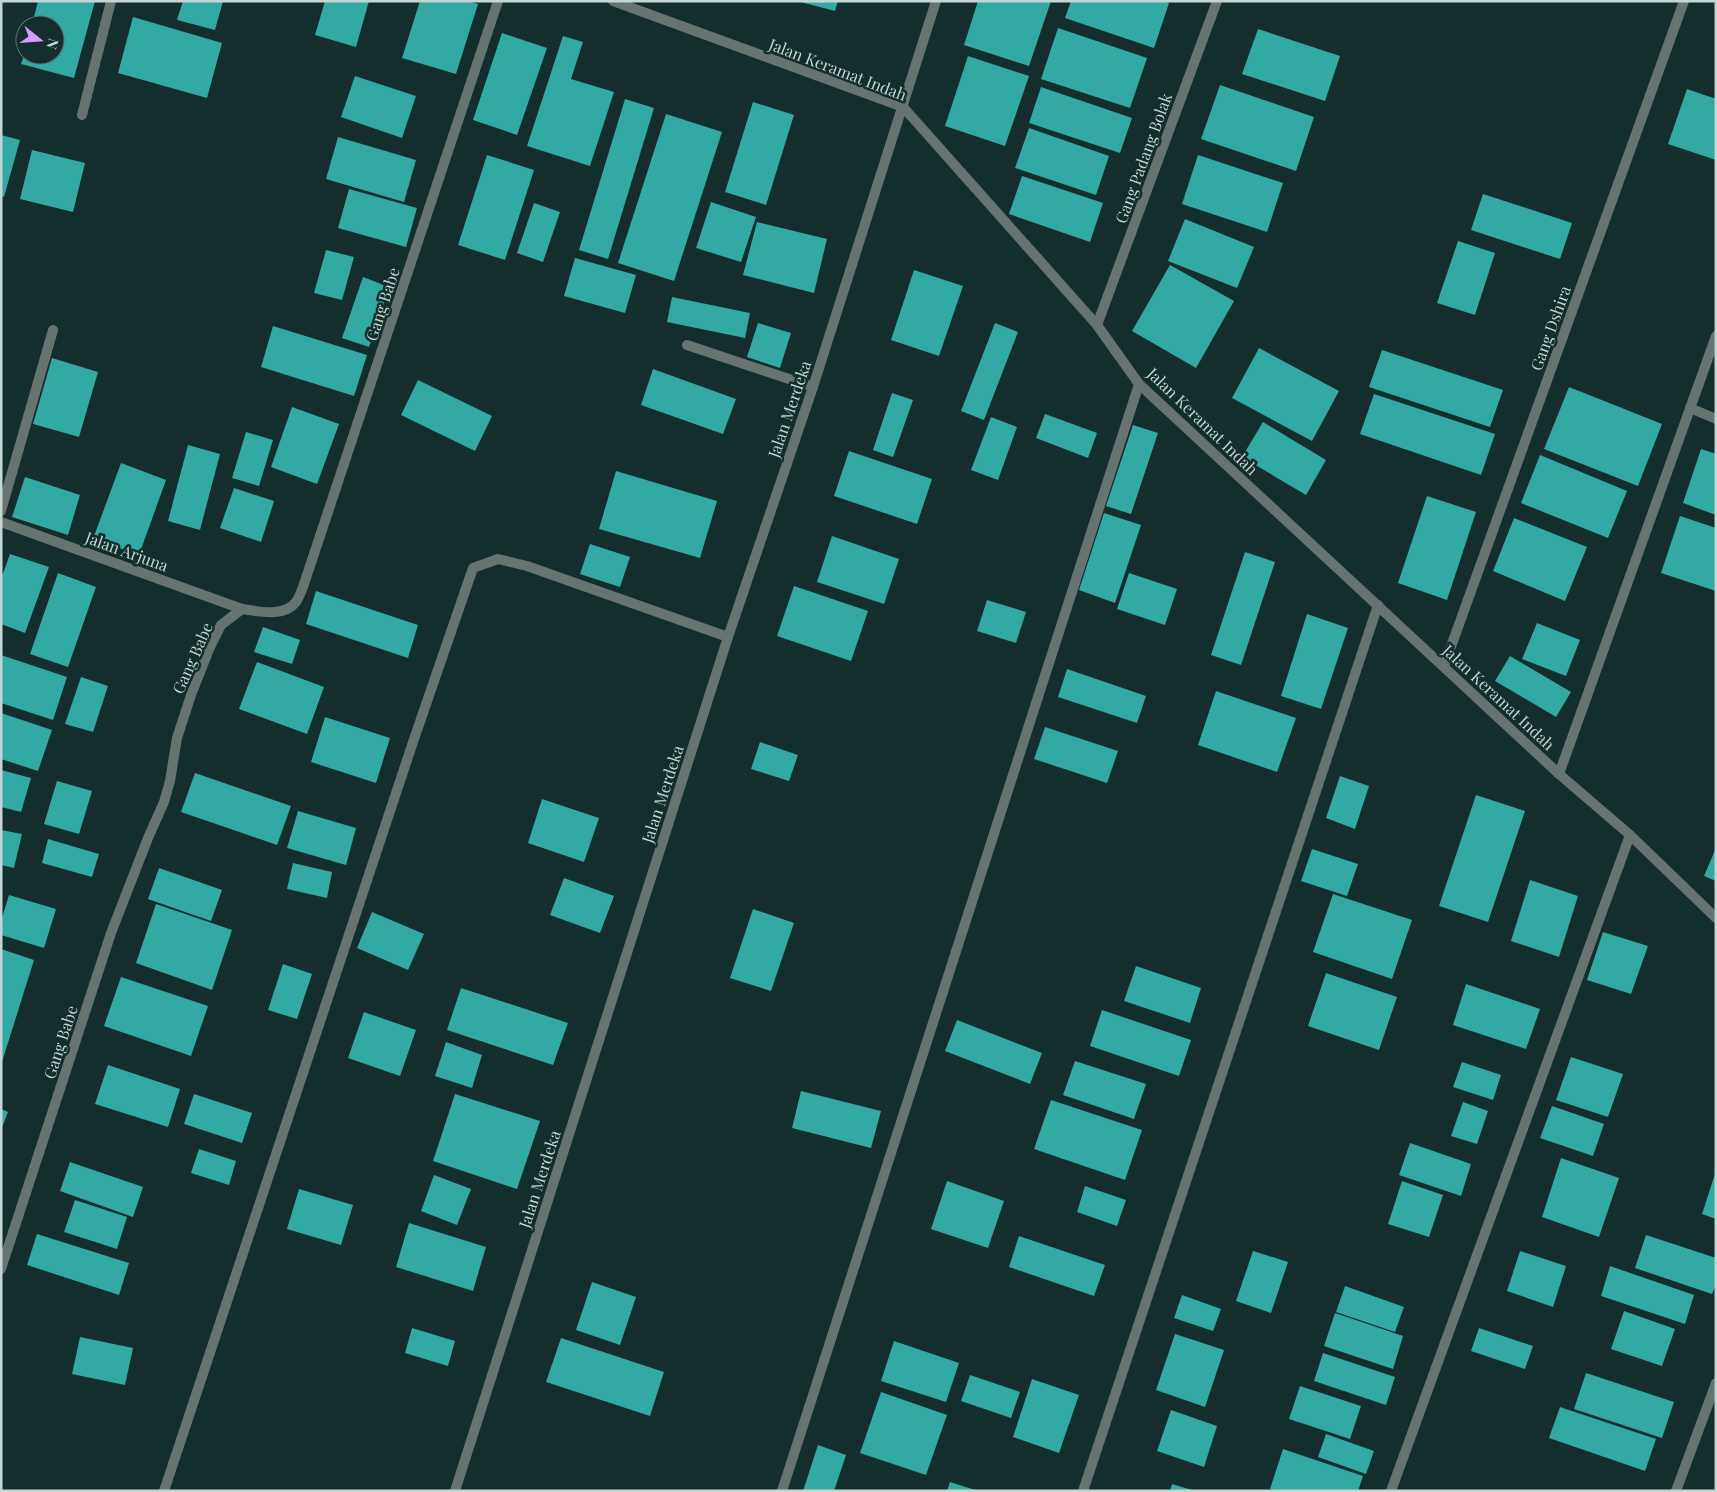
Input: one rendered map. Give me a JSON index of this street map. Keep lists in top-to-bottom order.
{
  "streets": {
    "street": [
      "Jalan Keramat Indah",
      "Gang Padang Bolak",
      "Gang Babe",
      "Gang Dshira",
      "Jalan Merdeka",
      "Jalan Arjuna"
    ]
  },
  "crossings": [
    ["Jalan Keramat Indah", "Gang Padang Bolak"],
    ["Jalan Keramat Indah", "Gang Dshira"],
    ["Jalan Keramat Indah", "Jalan Merdeka"],
    ["Gang Babe", "Jalan Arjuna"]
  ],
  "north": "right"
}
